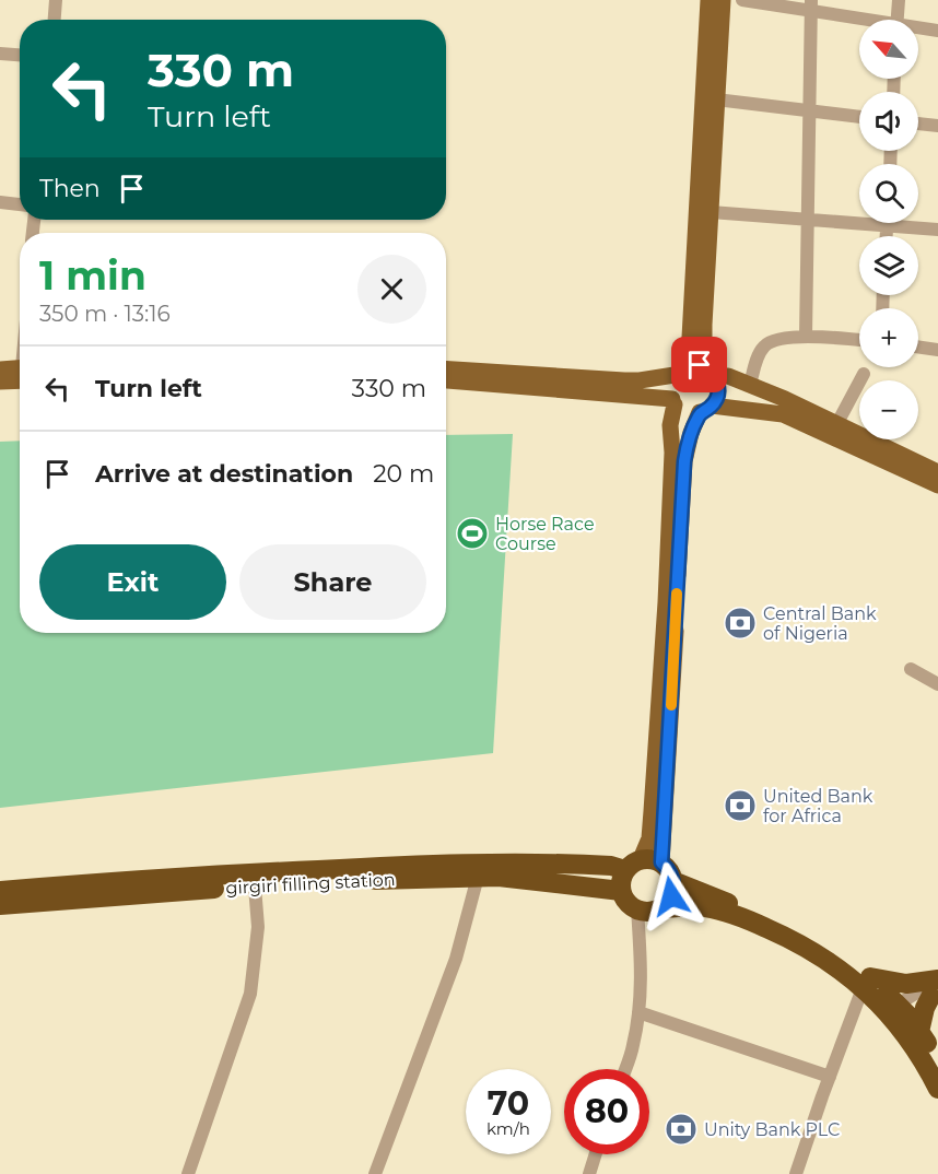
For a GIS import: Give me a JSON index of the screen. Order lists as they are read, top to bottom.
{
  "streets": {
    "highway": ["girgiri filling station"]
  },
  "places": {
    "sports": ["Horse Race Course"],
    "bank": ["Central Bank of Nigeria", "United Bank for Africa", "Unity Bank PLC"]
  },
  "north": "top left",
  "page": {
    "map_buttons": ["+", "−"],
    "turn": ["330 m", "Turn left"],
    "then": "Then",
    "heading": ["1 min", "350 m · 13:16"],
    "list": [
      {
        "name": "Turn left",
        "value": "330 m"
      },
      {
        "name": "Arrive at destination",
        "value": "20 m"
      }
    ],
    "buttons": ["Exit", "Share"],
    "speed": "70 km/h",
    "limit": "80"
  }
}
